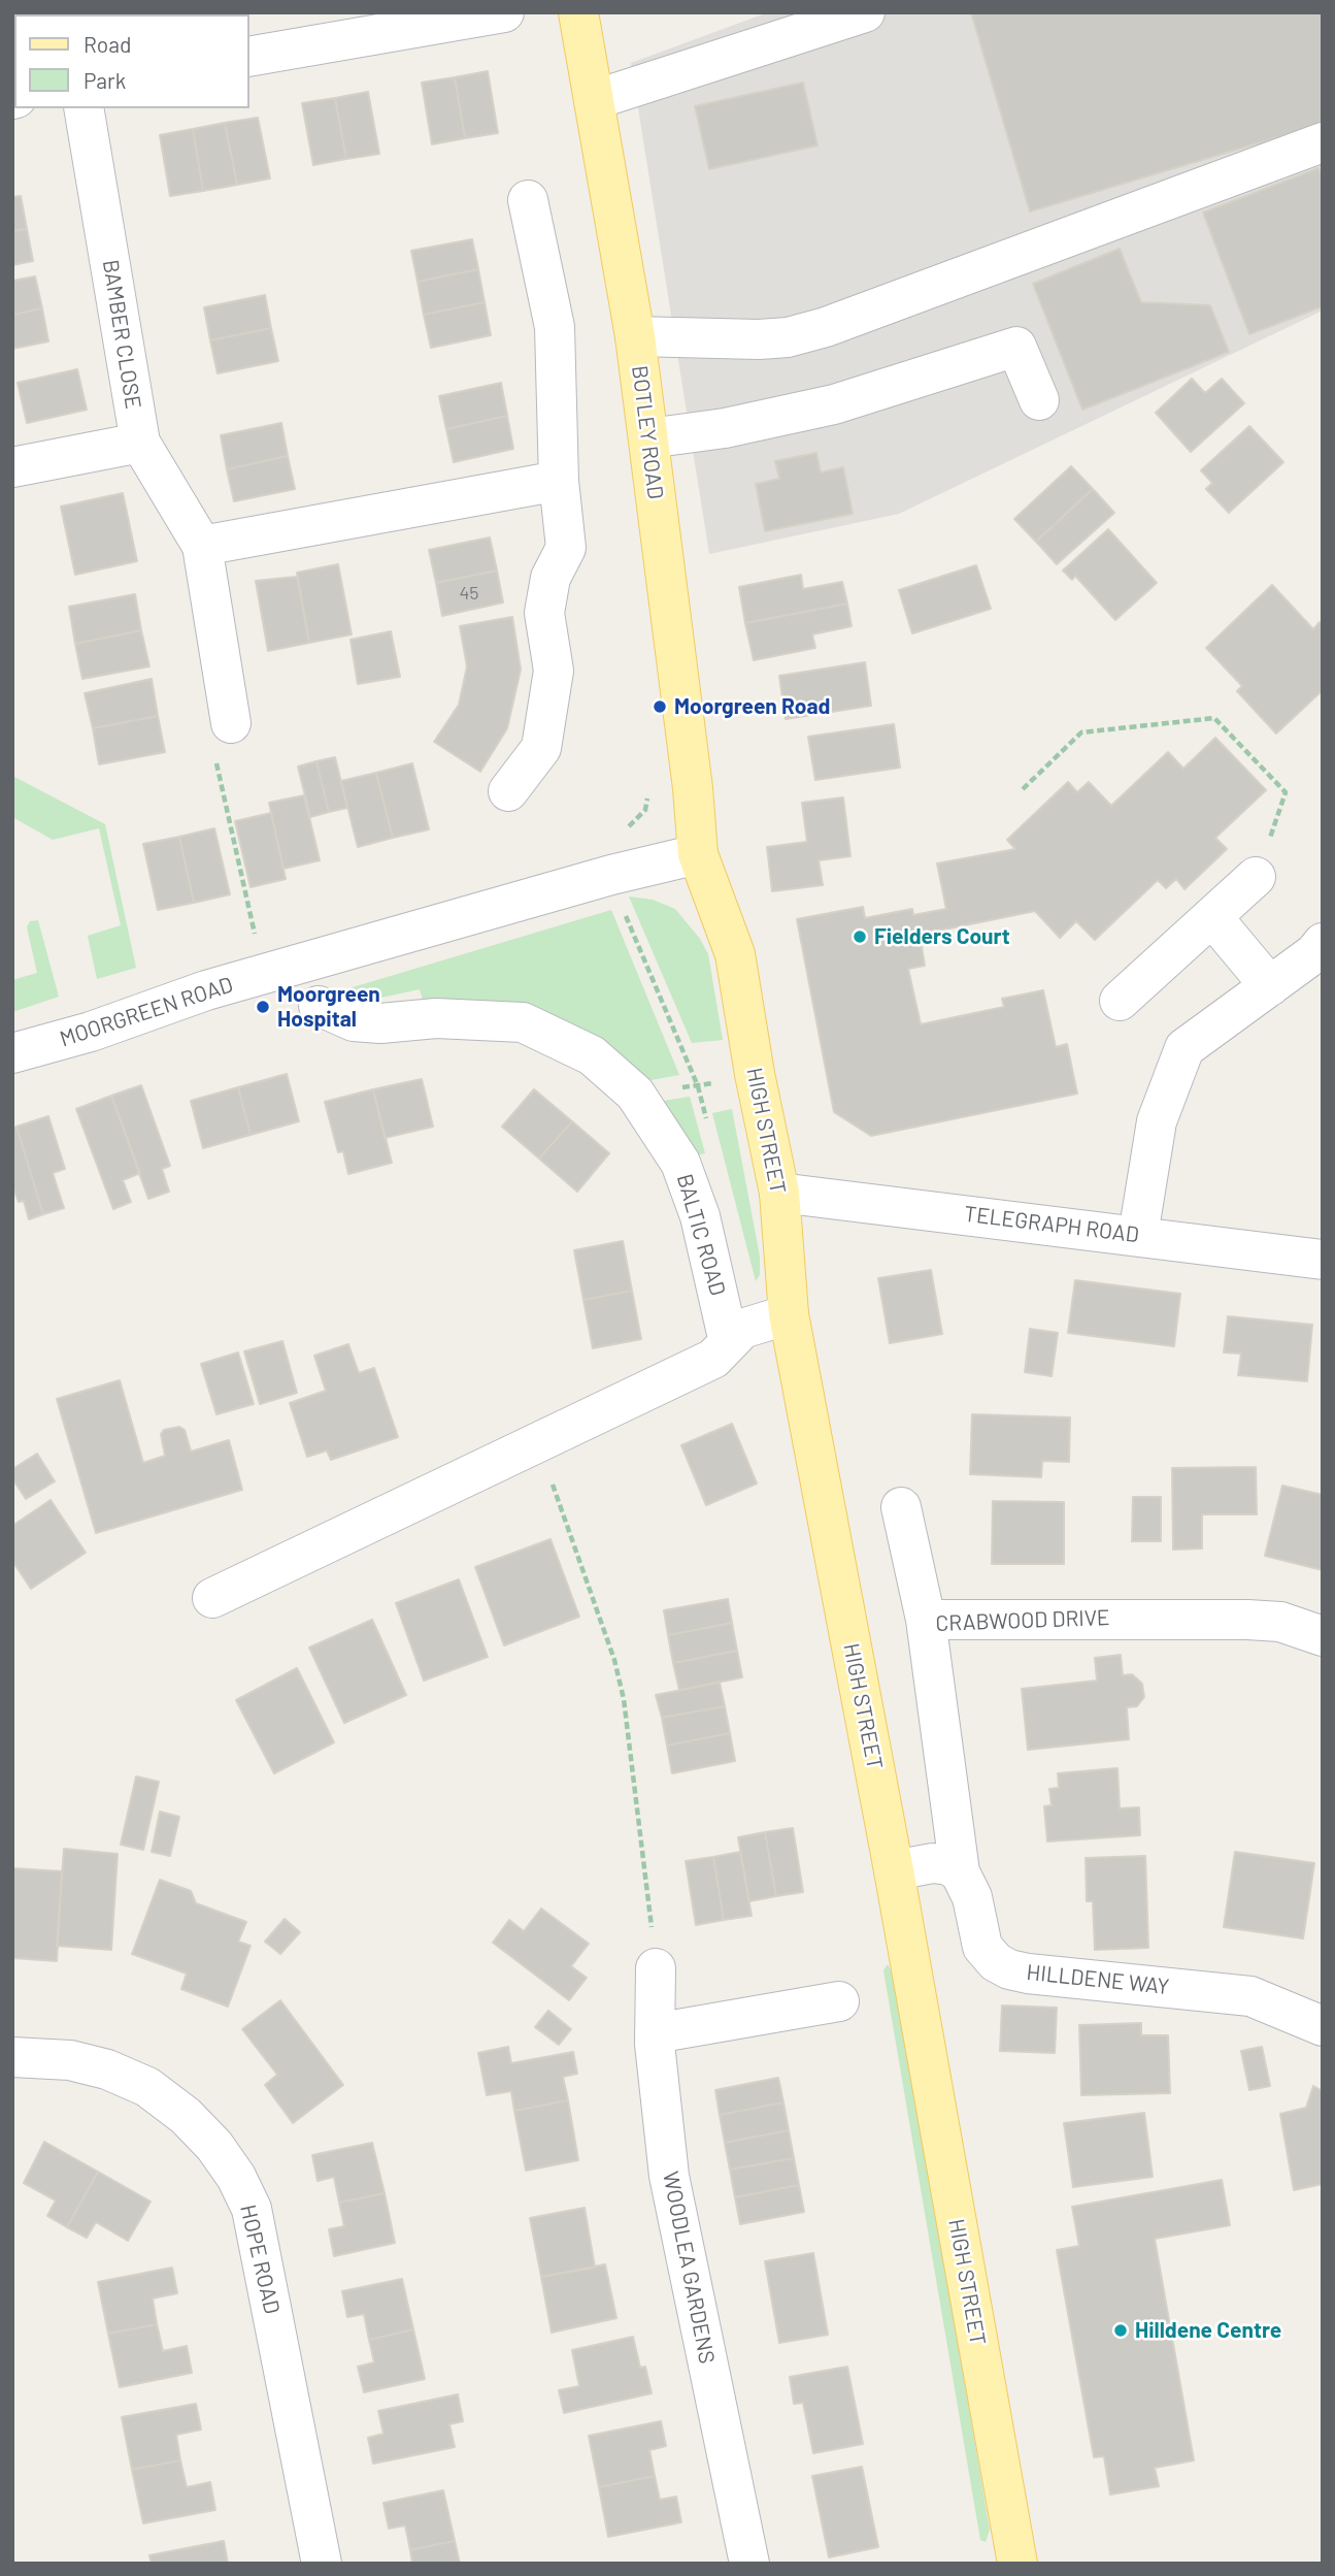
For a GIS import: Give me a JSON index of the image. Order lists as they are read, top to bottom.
{
  "streets": {
    "main road": ["BOTLEY ROAD", "HIGH STREET"],
    "street": [
      "BAMBER CLOSE",
      "MOORGREEN ROAD",
      "TELEGRAPH ROAD",
      "BALTIC ROAD",
      "CRABWOOD DRIVE",
      "HILLDENE WAY",
      "HOPE ROAD",
      "WOODLEA GARDENS"
    ]
  },
  "crossings": [
    ["BOTLEY ROAD", "MOORGREEN ROAD"],
    ["BOTLEY ROAD", "HIGH STREET"],
    ["MOORGREEN ROAD", "HIGH STREET"],
    ["HIGH STREET", "TELEGRAPH ROAD"],
    ["CRABWOOD DRIVE", "HILLDENE WAY"]
  ],
  "places": [
    "Moorgreen Road",
    "Fielders Court",
    "Moorgreen Hospital",
    "Hilldene Centre"
  ],
  "house_numbers": ["45"],
  "legend": ["Road", "Park"]
}
